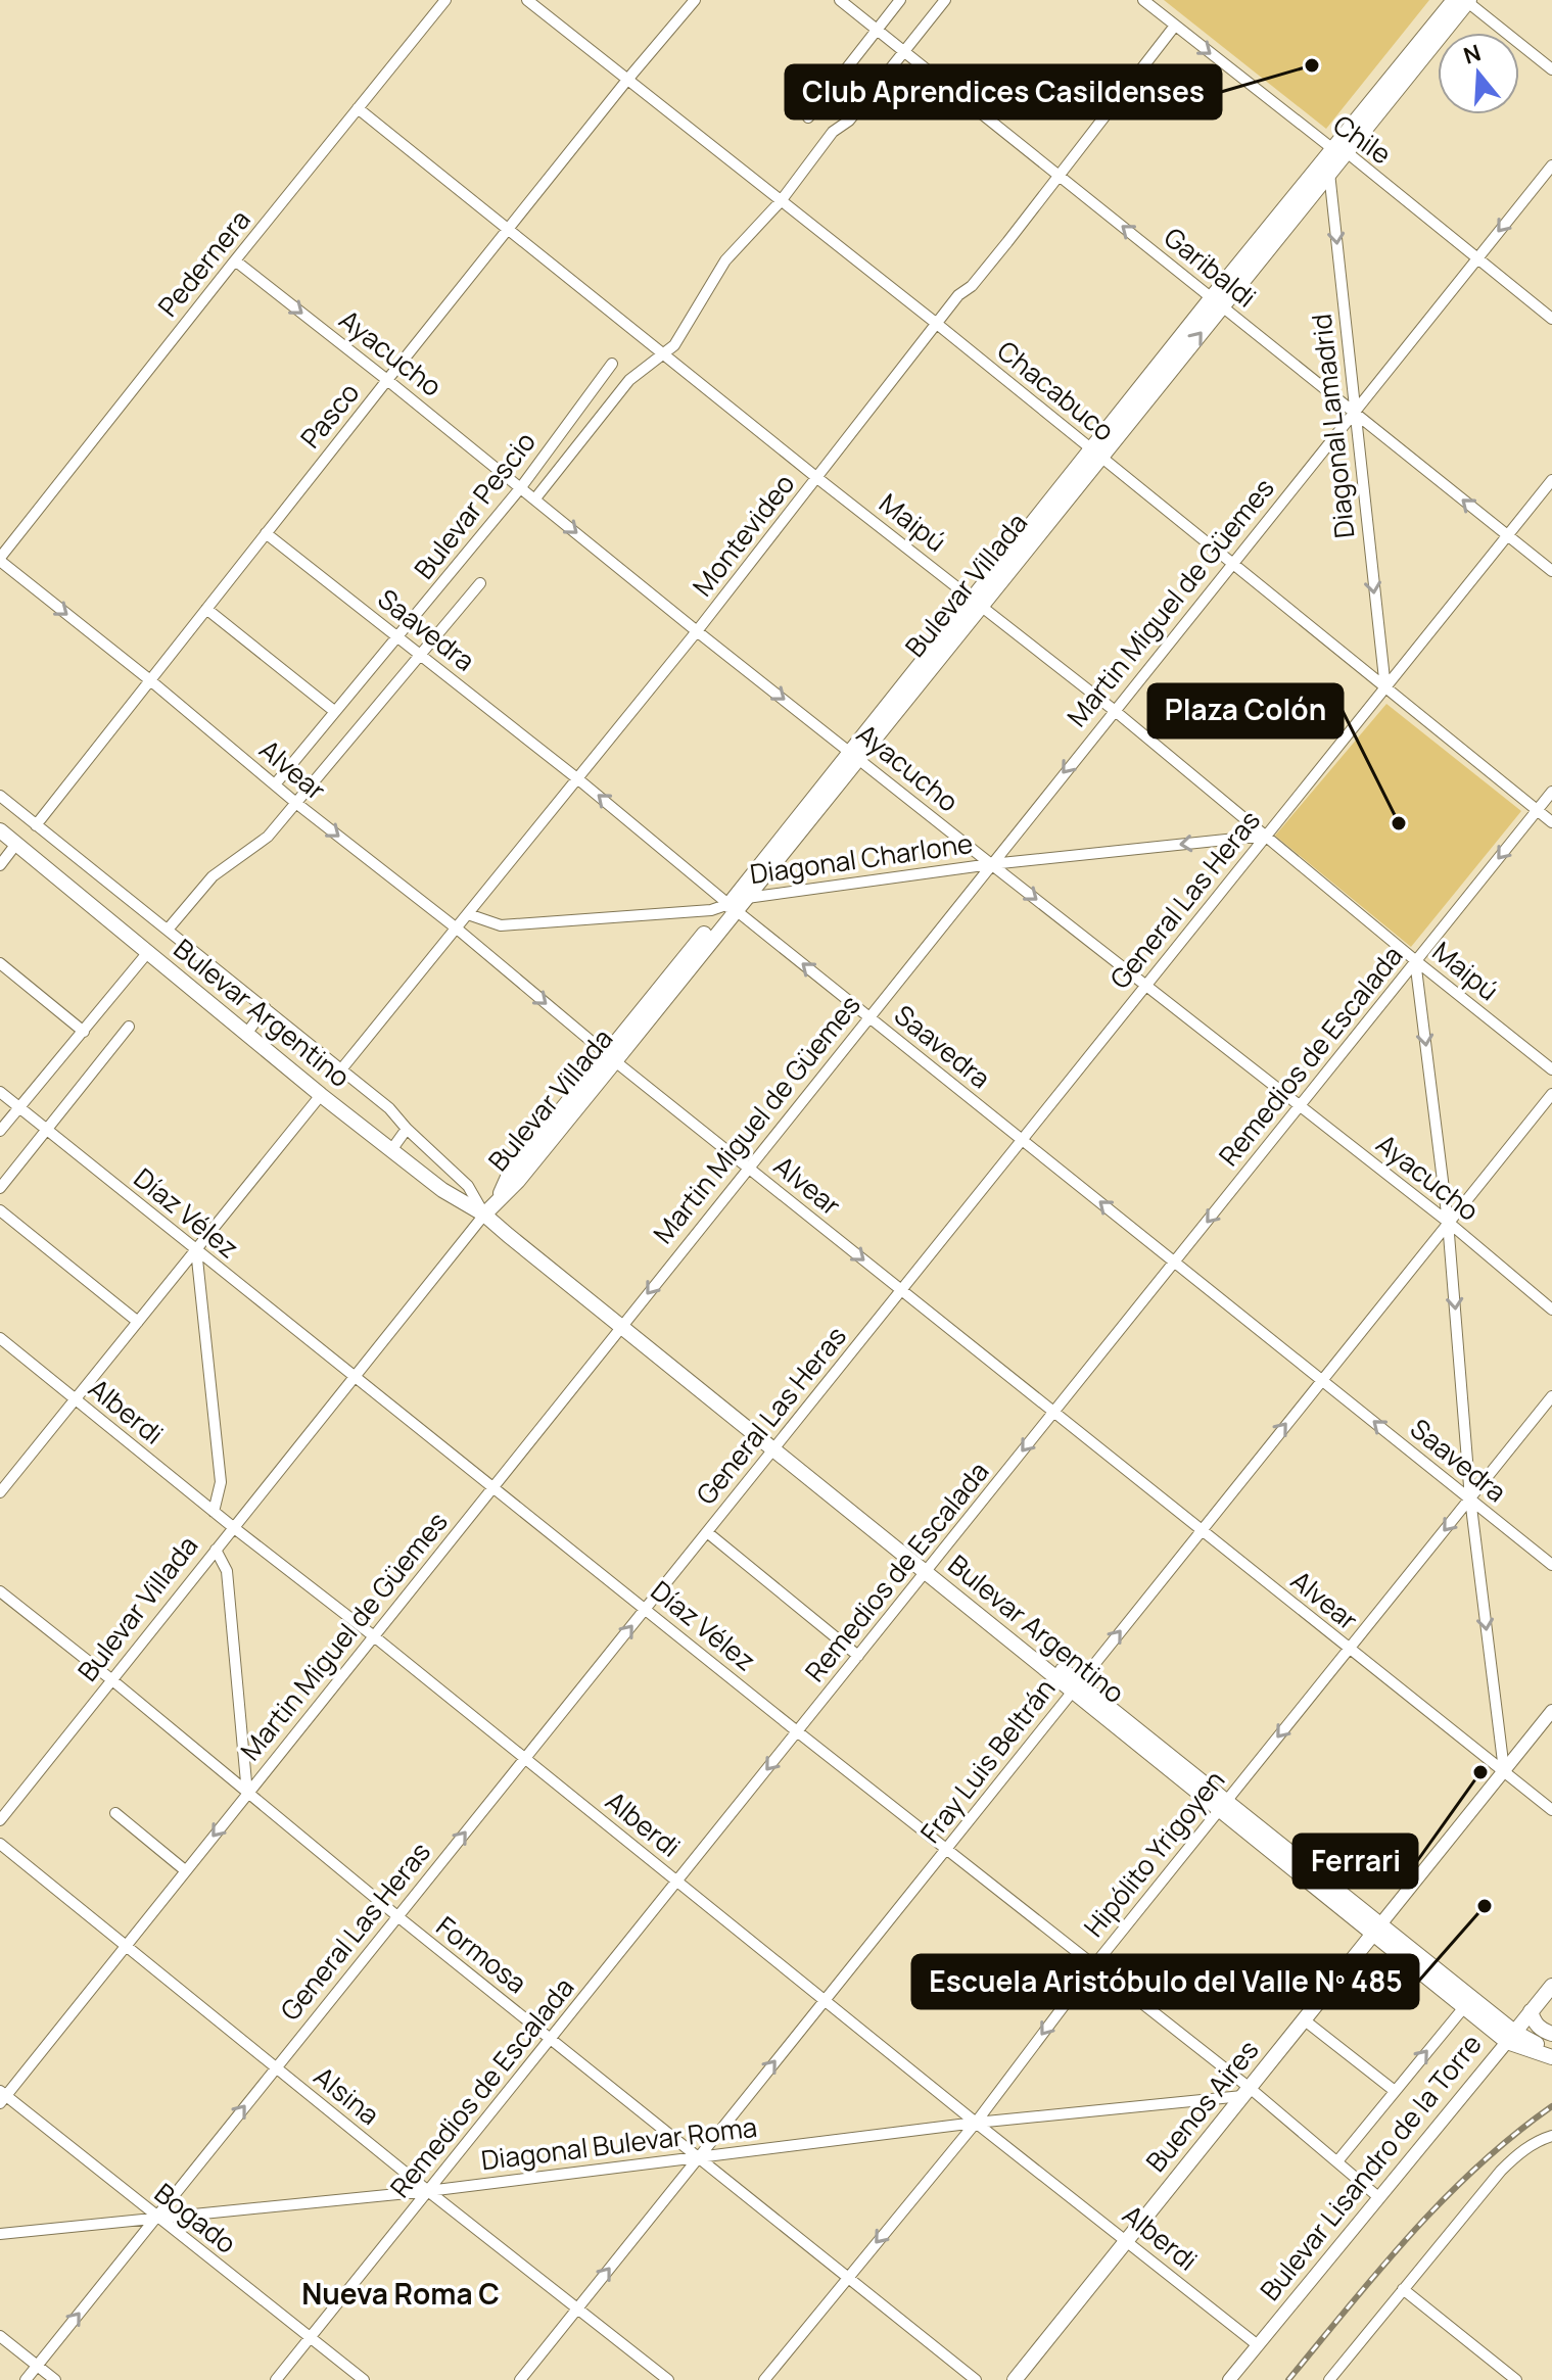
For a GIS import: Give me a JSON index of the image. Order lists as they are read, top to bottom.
{
  "streets": {
    "main road": [
      "Bulevar Villada",
      "Bulevar Argentino",
      "Buenos Aires",
      "Bulevar Lisandro de la Torre"
    ],
    "street": [
      "Chile",
      "Pedernera",
      "Garibaldi",
      "Ayacucho",
      "Chacabuco",
      "Pasco",
      "Diagonal Lamadrid",
      "Bulevar Pescio",
      "Maipú",
      "Montevideo",
      "Martin Miguel de Güemes",
      "Saavedra",
      "Alvear",
      "Diagonal Charlone",
      "General Las Heras",
      "Remedios de Escalada",
      "Díaz Vélez",
      "Alberdi",
      "Fray Luis Beltrán",
      "Hipólito Yrigoyen",
      "Formosa",
      "Alsina",
      "Diagonal Bulevar Roma",
      "Bogado"
    ]
  },
  "crossings": [
    ["Chile", "Diagonal Lamadrid"],
    ["Chile", "Montevideo"],
    ["Chile", "Bulevar Villada"],
    ["Chile", "Martin Miguel de Güemes"],
    ["Pedernera", "Ayacucho"],
    ["Pedernera", "Maipú"],
    ["Pedernera", "Alvear"],
    ["Garibaldi", "Diagonal Lamadrid"],
    ["Garibaldi", "Bulevar Pescio"],
    ["Garibaldi", "Montevideo"],
    ["Garibaldi", "Bulevar Villada"],
    ["Garibaldi", "Martin Miguel de Güemes"],
    ["Garibaldi", "General Las Heras"],
    ["Ayacucho", "Pasco"],
    ["Ayacucho", "Bulevar Pescio"],
    ["Ayacucho", "Montevideo"],
    ["Ayacucho", "Bulevar Villada"],
    ["Ayacucho", "Martin Miguel de Güemes"],
    ["Ayacucho", "Diagonal Charlone"],
    ["Ayacucho", "General Las Heras"],
    ["Ayacucho", "Remedios de Escalada"],
    ["Ayacucho", "Fray Luis Beltrán"],
    ["Chacabuco", "Pasco"],
    ["Chacabuco", "Diagonal Lamadrid"],
    ["Chacabuco", "Bulevar Pescio"],
    ["Chacabuco", "Montevideo"],
    ["Chacabuco", "Bulevar Villada"],
    ["Chacabuco", "Martin Miguel de Güemes"],
    ["Chacabuco", "General Las Heras"],
    ["Chacabuco", "Remedios de Escalada"],
    ["Pasco", "Maipú"],
    ["Pasco", "Saavedra"],
    ["Pasco", "Alvear"],
    ["Diagonal Lamadrid", "Bulevar Villada"],
    ["Diagonal Lamadrid", "Martin Miguel de Güemes"],
    ["Diagonal Lamadrid", "General Las Heras"],
    ["Bulevar Pescio", "Maipú"],
    ["Bulevar Pescio", "Saavedra"],
    ["Bulevar Pescio", "Alvear"],
    ["Maipú", "Montevideo"],
    ["Maipú", "Bulevar Villada"],
    ["Maipú", "Martin Miguel de Güemes"],
    ["Maipú", "Diagonal Charlone"],
    ["Maipú", "General Las Heras"],
    ["Maipú", "Remedios de Escalada"],
    ["Montevideo", "Saavedra"],
    ["Montevideo", "Alvear"],
    ["Montevideo", "Diagonal Charlone"],
    ["Bulevar Villada", "Saavedra"],
    ["Bulevar Villada", "Alvear"],
    ["Bulevar Villada", "Diagonal Charlone"],
    ["Bulevar Villada", "Bulevar Argentino"],
    ["Bulevar Villada", "Díaz Vélez"],
    ["Bulevar Villada", "Alberdi"],
    ["Bulevar Villada", "Formosa"],
    ["Martin Miguel de Güemes", "Saavedra"],
    ["Martin Miguel de Güemes", "Alvear"],
    ["Martin Miguel de Güemes", "Diagonal Charlone"],
    ["Martin Miguel de Güemes", "Bulevar Argentino"],
    ["Martin Miguel de Güemes", "Díaz Vélez"],
    ["Martin Miguel de Güemes", "Alberdi"],
    ["Martin Miguel de Güemes", "Formosa"],
    ["Martin Miguel de Güemes", "Alsina"],
    ["Martin Miguel de Güemes", "Bogado"],
    ["Saavedra", "Diagonal Charlone"],
    ["Saavedra", "General Las Heras"],
    ["Saavedra", "Remedios de Escalada"],
    ["Saavedra", "Fray Luis Beltrán"],
    ["Saavedra", "Hipólito Yrigoyen"],
    ["Alvear", "General Las Heras"],
    ["Alvear", "Remedios de Escalada"],
    ["Alvear", "Fray Luis Beltrán"],
    ["Alvear", "Hipólito Yrigoyen"],
    ["Alvear", "Buenos Aires"],
    ["Diagonal Charlone", "General Las Heras"],
    ["General Las Heras", "Bulevar Argentino"],
    ["General Las Heras", "Díaz Vélez"],
    ["General Las Heras", "Alberdi"],
    ["General Las Heras", "Formosa"],
    ["General Las Heras", "Alsina"],
    ["General Las Heras", "Diagonal Bulevar Roma"],
    ["General Las Heras", "Bogado"],
    ["Bulevar Argentino", "Remedios de Escalada"],
    ["Bulevar Argentino", "Fray Luis Beltrán"],
    ["Bulevar Argentino", "Hipólito Yrigoyen"],
    ["Bulevar Argentino", "Buenos Aires"],
    ["Bulevar Argentino", "Bulevar Lisandro de la Torre"],
    ["Remedios de Escalada", "Díaz Vélez"],
    ["Remedios de Escalada", "Alberdi"],
    ["Remedios de Escalada", "Formosa"],
    ["Remedios de Escalada", "Alsina"],
    ["Remedios de Escalada", "Diagonal Bulevar Roma"],
    ["Remedios de Escalada", "Bogado"],
    ["Díaz Vélez", "Fray Luis Beltrán"],
    ["Díaz Vélez", "Hipólito Yrigoyen"],
    ["Díaz Vélez", "Buenos Aires"],
    ["Díaz Vélez", "Diagonal Bulevar Roma"],
    ["Díaz Vélez", "Bulevar Lisandro de la Torre"],
    ["Alberdi", "Fray Luis Beltrán"],
    ["Alberdi", "Hipólito Yrigoyen"],
    ["Alberdi", "Buenos Aires"],
    ["Alberdi", "Diagonal Bulevar Roma"],
    ["Alberdi", "Bulevar Lisandro de la Torre"],
    ["Fray Luis Beltrán", "Formosa"],
    ["Fray Luis Beltrán", "Alsina"],
    ["Fray Luis Beltrán", "Diagonal Bulevar Roma"],
    ["Hipólito Yrigoyen", "Formosa"],
    ["Hipólito Yrigoyen", "Diagonal Bulevar Roma"],
    ["Formosa", "Diagonal Bulevar Roma"],
    ["Alsina", "Diagonal Bulevar Roma"],
    ["Buenos Aires", "Diagonal Bulevar Roma"],
    ["Diagonal Bulevar Roma", "Bogado"]
  ],
  "one_way": [
    "Chile",
    "Garibaldi",
    "Ayacucho",
    "Diagonal Lamadrid",
    "Saavedra",
    "Alvear",
    "Remedios de Escalada",
    "Fray Luis Beltrán",
    "Hipólito Yrigoyen"
  ],
  "districts": ["Nueva Roma C"],
  "places": [
    "Club Aprendices Casildenses",
    "Plaza Colón",
    "Ferrari",
    "Escuela Aristóbulo del Valle Nº 485"
  ],
  "north": "top"
}
